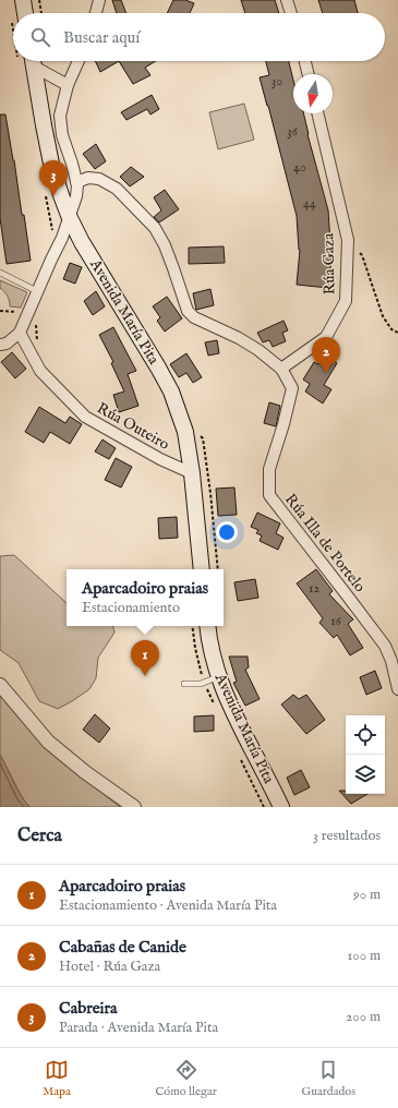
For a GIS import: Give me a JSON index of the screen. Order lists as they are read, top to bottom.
{
  "streets": {
    "main road": ["Avenida María Pita"],
    "street": ["Rúa Gaza", "Rúa Outeiro", "Rúa Illa de Portelo"]
  },
  "crossings": [
    ["Rúa Gaza", "Rúa Illa de Portelo"],
    ["Avenida María Pita", "Rúa Outeiro"]
  ],
  "house_numbers": [
    "30",
    "36",
    "40",
    "44",
    "12",
    "16"
  ],
  "north": "bottom",
  "page": {
    "search": "Buscar aquí",
    "pins": ["3", "2", "1"],
    "popup": ["Aparcadoiro praias", "Estacionamiento"],
    "heading": ["Cerca", "3 resultados"],
    "list": [
      {
        "mark": "1",
        "name": "Aparcadoiro praias",
        "note": "Estacionamiento · Avenida María Pita",
        "value": "90 m"
      },
      {
        "mark": "2",
        "name": "Cabañas de Canide",
        "note": "Hotel · Rúa Gaza",
        "value": "100 m"
      },
      {
        "mark": "3",
        "name": "Cabreira",
        "note": "Parada · Avenida María Pita",
        "value": "200 m"
      }
    ],
    "nav": ["Mapa", "Cómo llegar", "Guardados"]
  }
}
